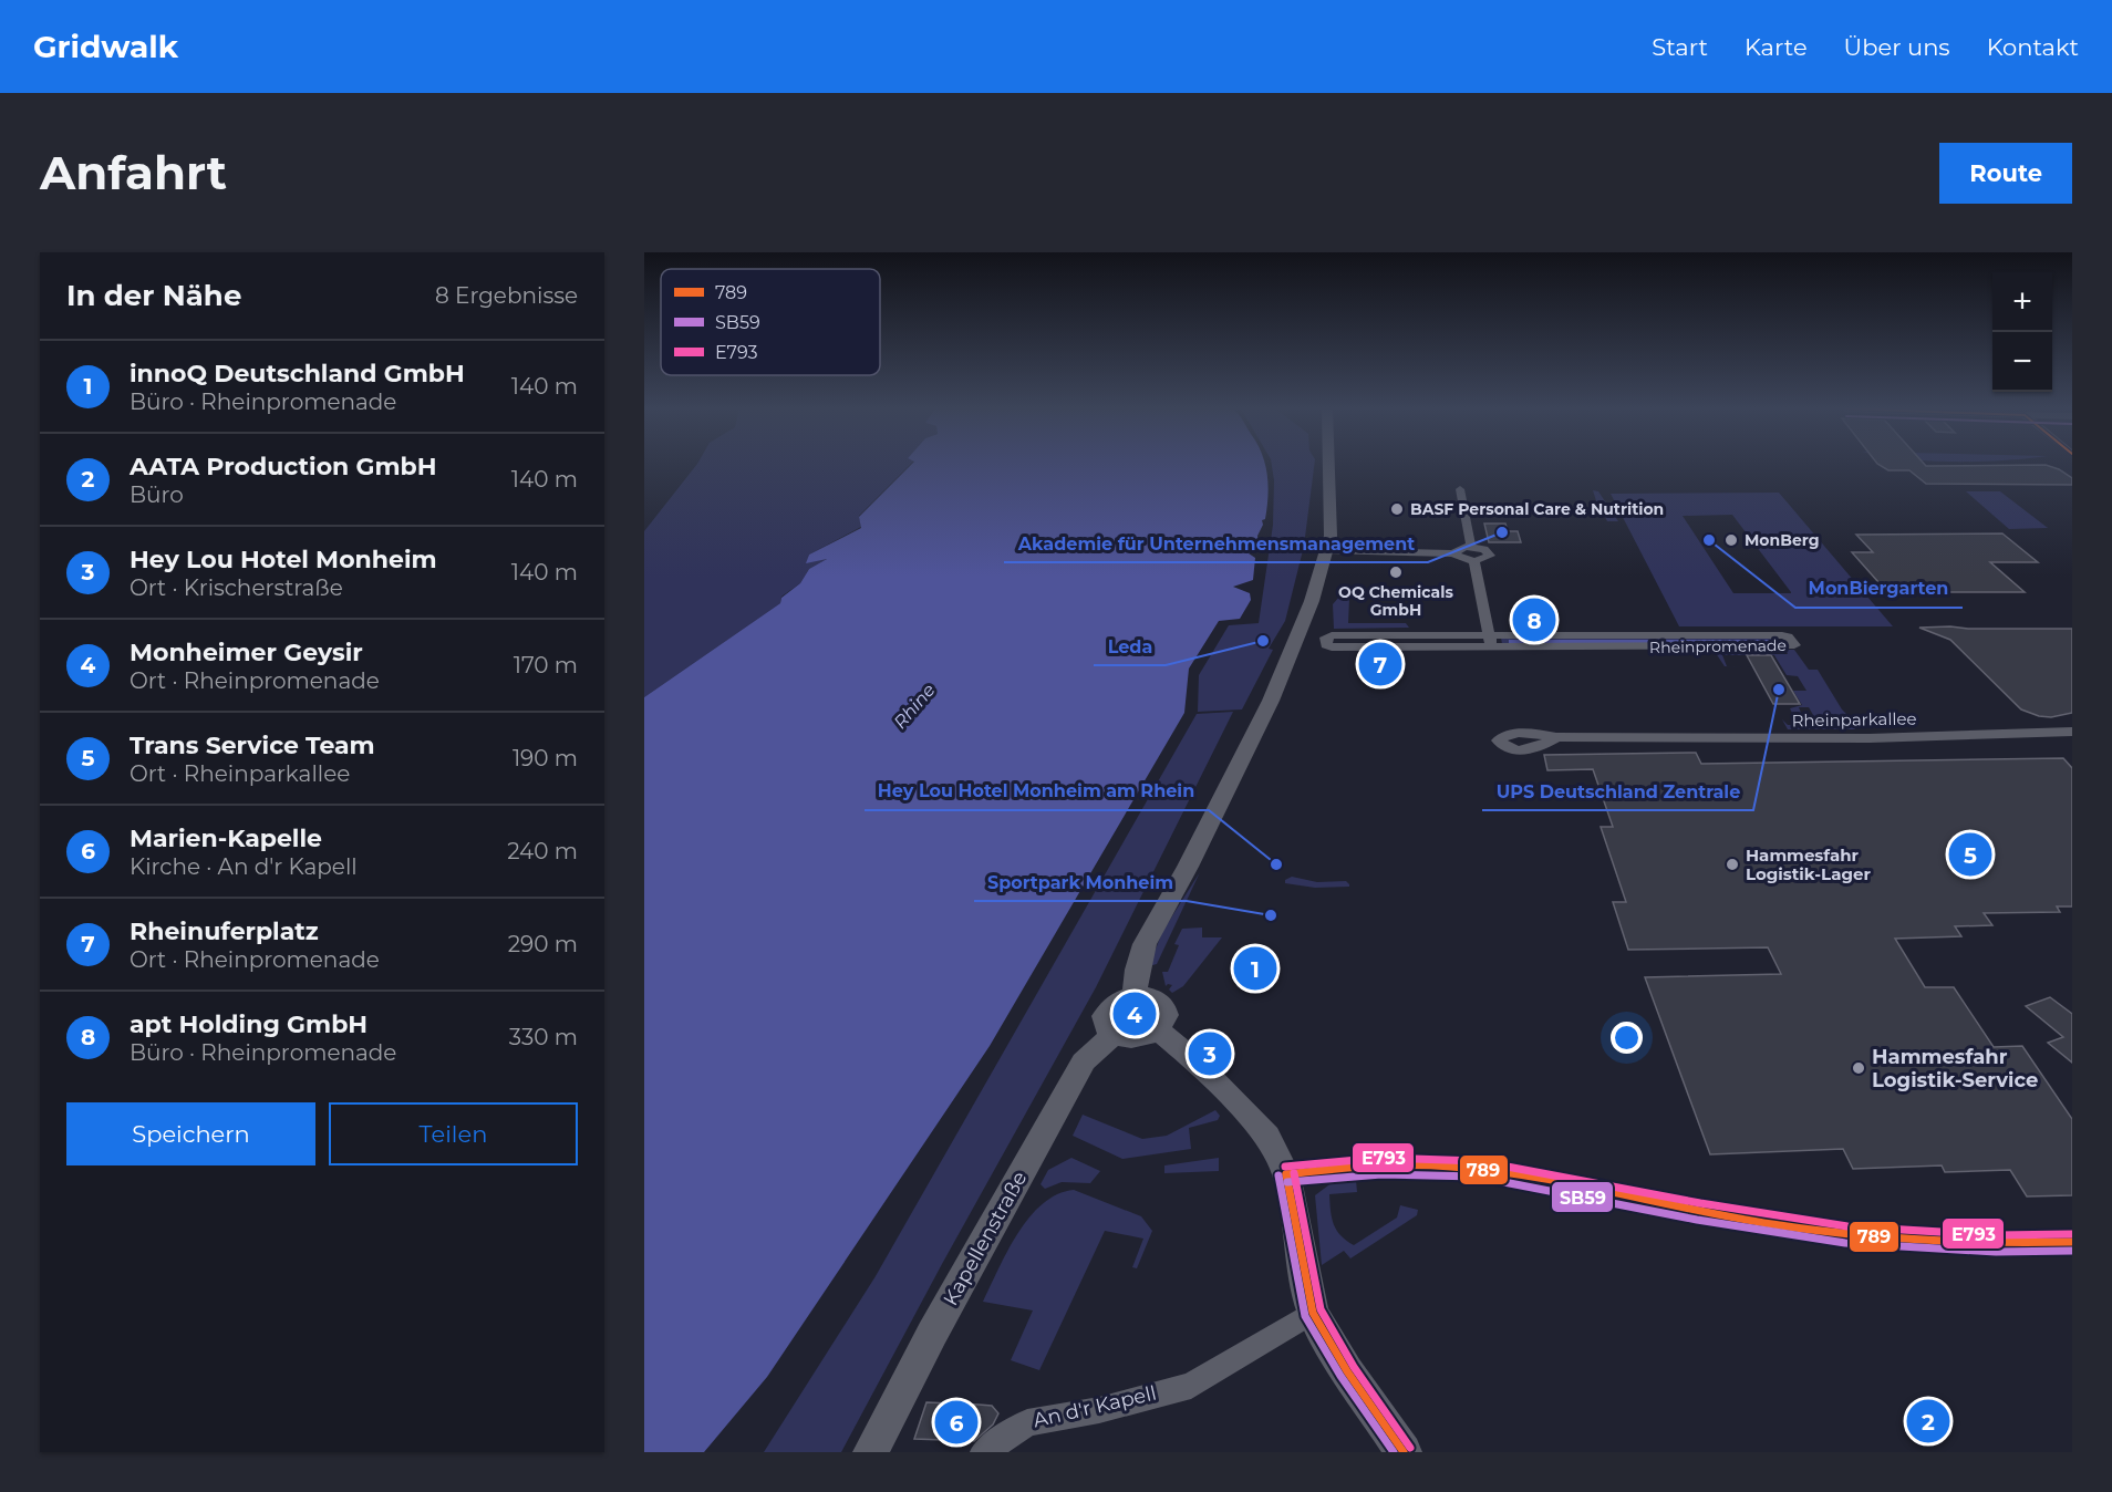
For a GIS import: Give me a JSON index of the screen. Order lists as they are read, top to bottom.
{
  "streets": {
    "street": [
      "Rheinpromenade",
      "Rheinparkallee",
      "Kapellenstraße",
      "An d'r Kapell"
    ]
  },
  "water": ["Rhine"],
  "places": [
    "BASF Personal Care & Nutrition",
    "Akademie für Unternehmensmanagement",
    "MonBiergarten",
    "MonBerg",
    "OQ Chemicals GmbH",
    "Leda",
    "UPS Deutschland Zentrale",
    "Hey Lou Hotel Monheim am Rhein",
    "Hammesfahr Logistik-Lager",
    "Sportpark Monheim",
    "Hammesfahr Logistik-Service"
  ],
  "lines": ["transit line E793", "transit line 789", "transit line SB59"],
  "legend": ["789", "SB59", "E793"],
  "page": {
    "header": "Gridwalk",
    "nav": [
      "Start",
      "Karte",
      "Über uns",
      "Kontakt"
    ],
    "buttons": [
      "Route",
      ["Speichern", "Teilen"]
    ],
    "title": "Anfahrt",
    "heading": ["In der Nähe", "8 Ergebnisse"],
    "map_buttons": ["+", "−"],
    "list": [
      {
        "mark": "1",
        "name": "innoQ Deutschland GmbH",
        "note": "Büro · Rheinpromenade",
        "value": "140 m"
      },
      {
        "mark": "2",
        "name": "AATA Production GmbH",
        "note": "Büro",
        "value": "140 m"
      },
      {
        "mark": "3",
        "name": "Hey Lou Hotel Monheim",
        "note": "Ort · Krischerstraße",
        "value": "140 m"
      },
      {
        "mark": "4",
        "name": "Monheimer Geysir",
        "note": "Ort · Rheinpromenade",
        "value": "170 m"
      },
      {
        "mark": "5",
        "name": "Trans Service Team",
        "note": "Ort · Rheinparkallee",
        "value": "190 m"
      },
      {
        "mark": "6",
        "name": "Marien-Kapelle",
        "note": "Kirche · An d'r Kapell",
        "value": "240 m"
      },
      {
        "mark": "7",
        "name": "Rheinuferplatz",
        "note": "Ort · Rheinpromenade",
        "value": "290 m"
      },
      {
        "mark": "8",
        "name": "apt Holding GmbH",
        "note": "Büro · Rheinpromenade",
        "value": "330 m"
      }
    ],
    "pins": [
      "8",
      "7",
      "5",
      "1",
      "4",
      "3",
      "2",
      "6"
    ]
  }
}
